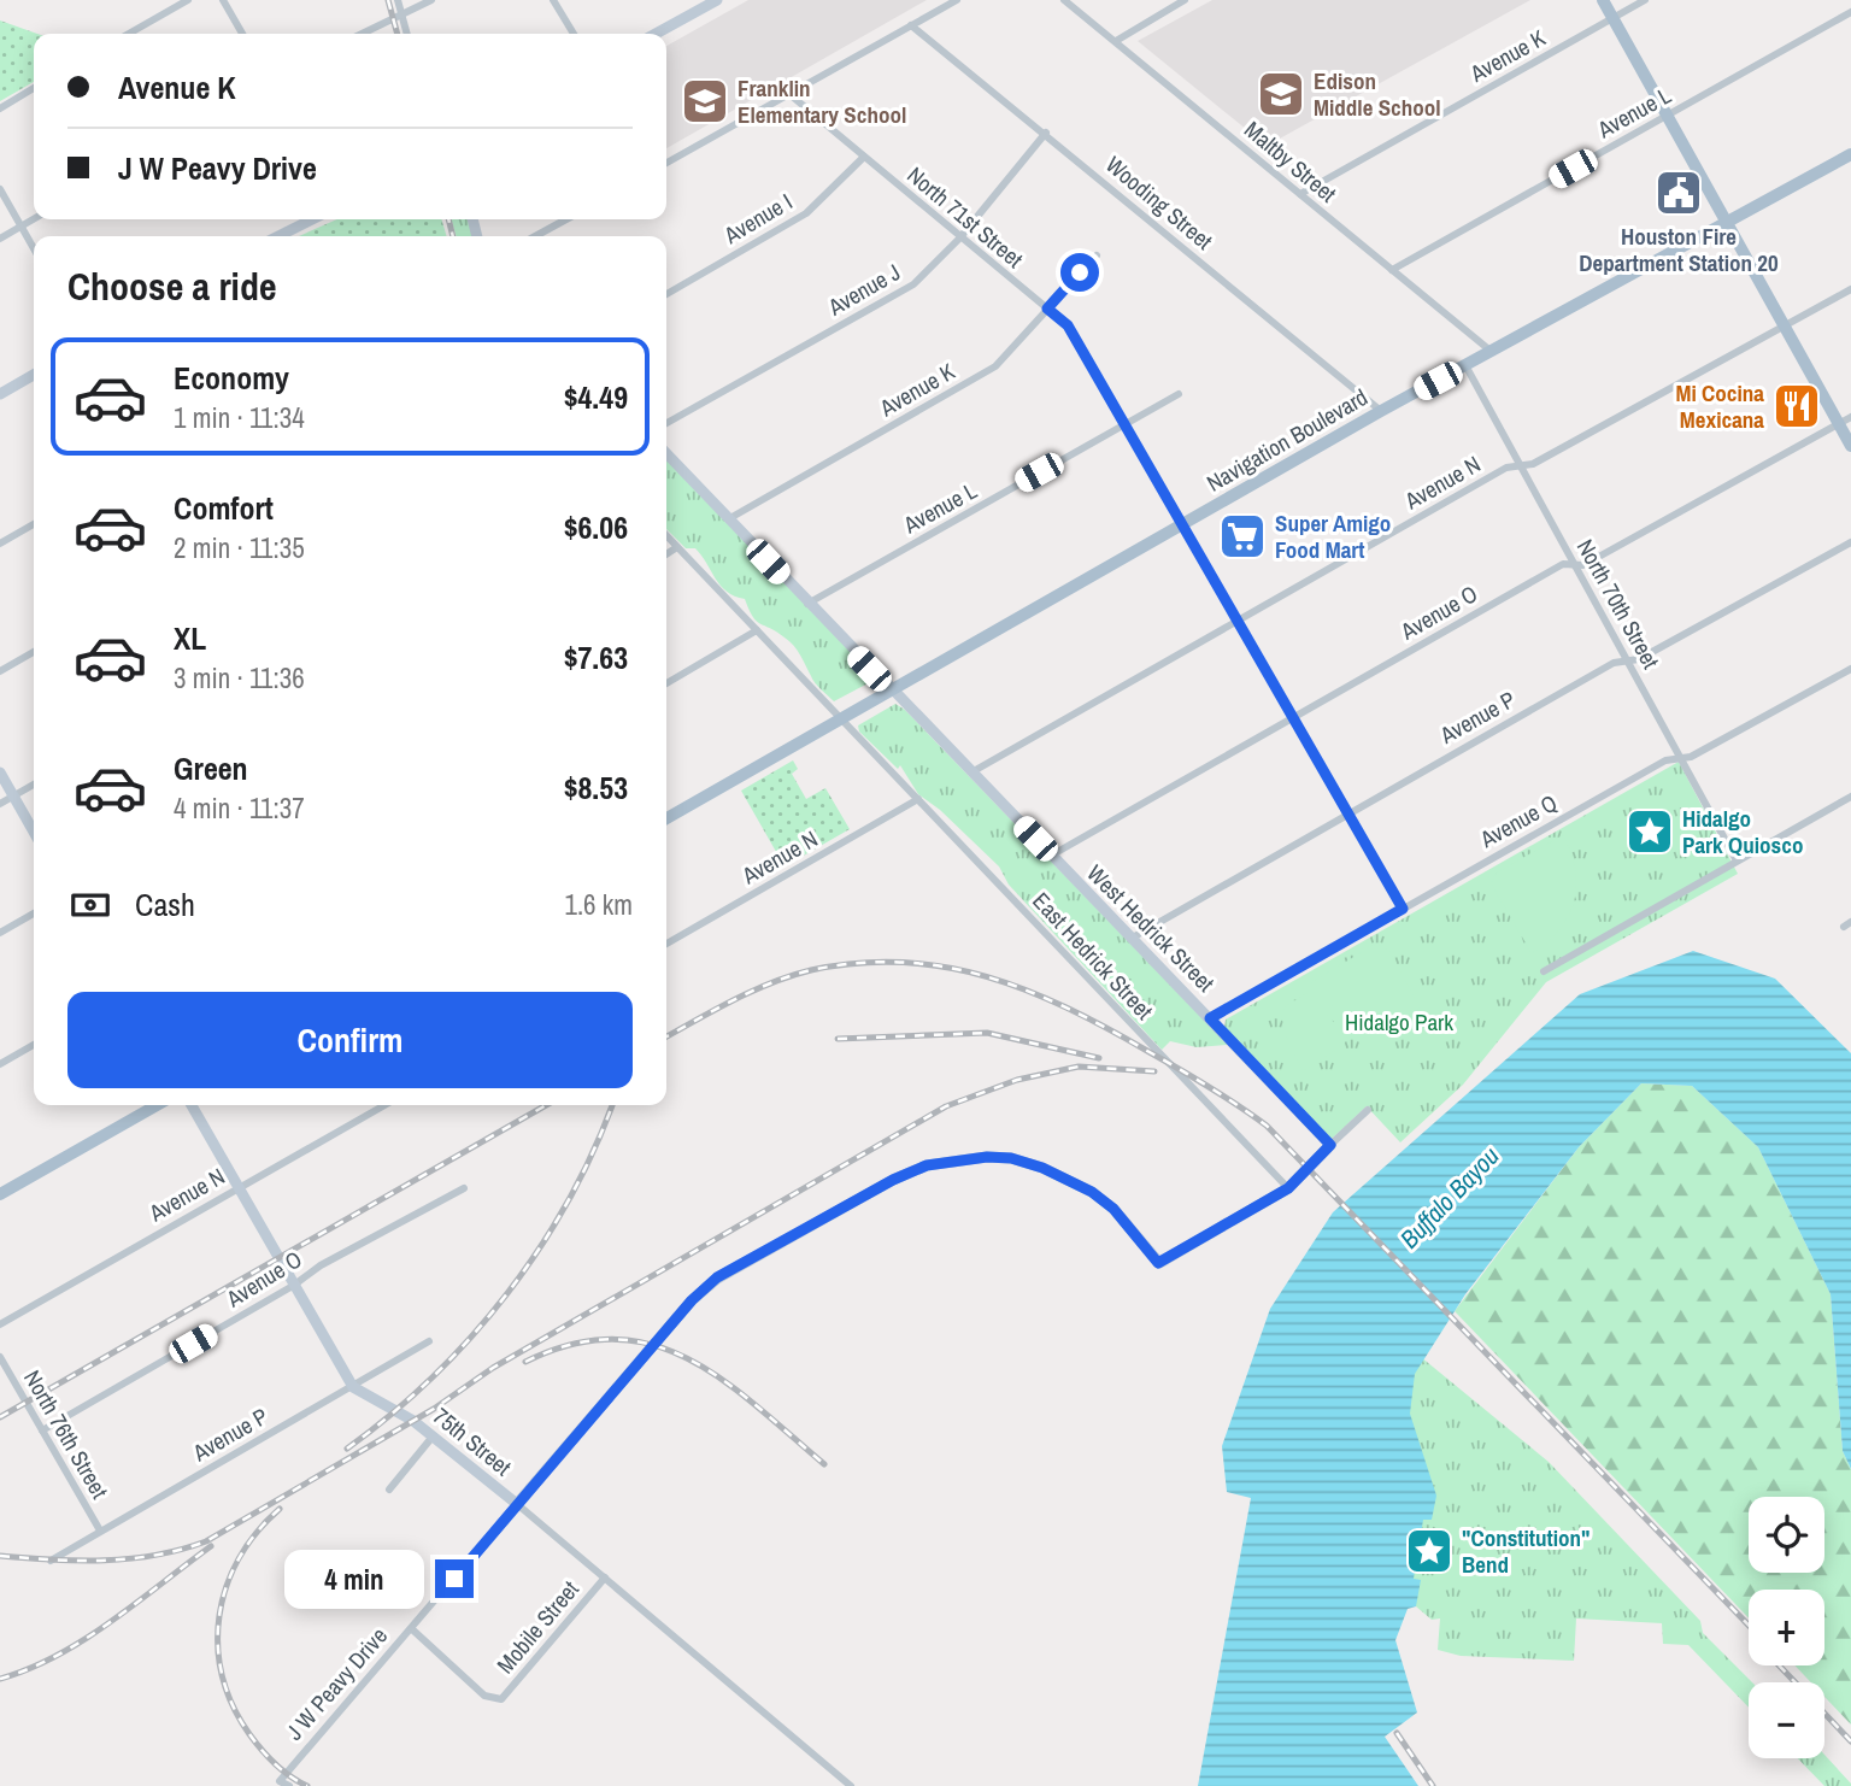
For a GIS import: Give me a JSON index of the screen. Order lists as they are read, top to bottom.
{
  "streets": {
    "main road": ["Navigation Boulevard"],
    "street": [
      "Avenue K",
      "Avenue L",
      "Maltby Street",
      "Wooding Street",
      "North 71st Street",
      "Avenue I",
      "Avenue J",
      "Avenue N",
      "North 70th Street",
      "Avenue O",
      "Avenue P",
      "Avenue Q",
      "West Hedrick Street",
      "East Hedrick Street",
      "North 76th Street",
      "75th Street",
      "Mobile Street",
      "J W Peavy Drive"
    ]
  },
  "crossings": [
    ["Avenue K", "Maltby Street"],
    ["Avenue K", "North 71st Street"],
    ["Avenue K", "West Hedrick Street"],
    ["Avenue L", "Maltby Street"],
    ["Avenue L", "North 71st Street"],
    ["Avenue L", "West Hedrick Street"],
    ["Maltby Street", "Navigation Boulevard"],
    ["Wooding Street", "Avenue J"],
    ["Wooding Street", "Navigation Boulevard"],
    ["North 71st Street", "Avenue I"],
    ["North 71st Street", "Avenue J"],
    ["North 71st Street", "Navigation Boulevard"],
    ["North 71st Street", "Avenue N"],
    ["North 71st Street", "Avenue O"],
    ["North 71st Street", "Avenue P"],
    ["North 71st Street", "Avenue Q"],
    ["Navigation Boulevard", "North 70th Street"],
    ["Navigation Boulevard", "West Hedrick Street"],
    ["Navigation Boulevard", "East Hedrick Street"],
    ["Avenue N", "North 70th Street"],
    ["Avenue N", "West Hedrick Street"],
    ["Avenue N", "East Hedrick Street"],
    ["Avenue N", "75th Street"],
    ["North 70th Street", "Avenue O"],
    ["North 70th Street", "Avenue P"],
    ["North 70th Street", "Avenue Q"],
    ["Avenue O", "West Hedrick Street"],
    ["Avenue O", "North 76th Street"],
    ["Avenue O", "75th Street"],
    ["Avenue P", "West Hedrick Street"],
    ["Avenue P", "North 76th Street"],
    ["Avenue P", "75th Street"],
    ["Avenue Q", "West Hedrick Street"],
    ["West Hedrick Street", "J W Peavy Drive"],
    ["East Hedrick Street", "J W Peavy Drive"],
    ["75th Street", "Mobile Street"],
    ["75th Street", "J W Peavy Drive"],
    ["Mobile Street", "J W Peavy Drive"]
  ],
  "water": ["Buffalo Bayou"],
  "parks": ["Hidalgo Park"],
  "places": {
    "school or university": ["Edison Middle School", "Franklin Elementary School"],
    "public building": ["Houston Fire Department Station 20"],
    "restaurant": ["Mi Cocina Mexicana"],
    "supermarket": ["Super Amigo Food Mart"],
    "place": ["Hidalgo Park Quiosco", "\"Constitution\" Bend"]
  },
  "page": {
    "banner": ["Avenue K", "J W Peavy Drive"],
    "heading": "Choose a ride",
    "list": [
      {
        "name": "Economy",
        "note": "1 min · 11:34",
        "value": "$4.49"
      },
      {
        "name": "Comfort",
        "note": "2 min · 11:35",
        "value": "$6.06"
      },
      {
        "name": "XL",
        "note": "3 min · 11:36",
        "value": "$7.63"
      },
      {
        "name": "Green",
        "note": "4 min · 11:37",
        "value": "$8.53"
      }
    ],
    "pay": ["Cash", "1.6 km"],
    "buttons": "Confirm",
    "map_buttons": ["+", "−"],
    "bubble": "4 min"
  }
}
